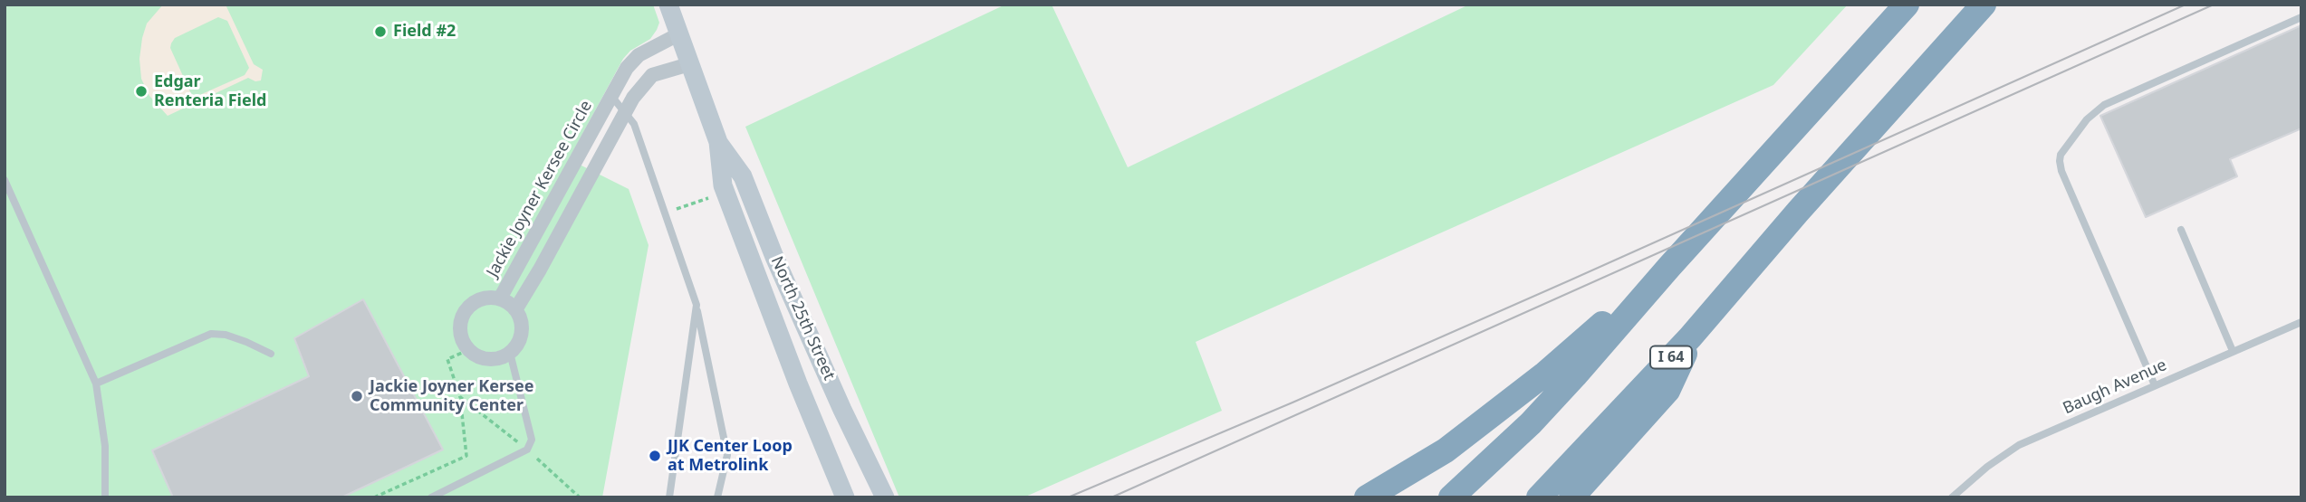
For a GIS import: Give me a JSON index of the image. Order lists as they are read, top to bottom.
{
  "streets": {
    "highway": ["I 64"],
    "main road": ["North 25th Street"],
    "street": ["Jackie Joyner Kersee Circle"],
    "lane": ["Baugh Avenue"]
  },
  "crossings": [
    ["Jackie Joyner Kersee Circle", "North 25th Street"]
  ],
  "places": [
    "Field #2",
    "Edgar Renteria Field",
    "Jackie Joyner Kersee Community Center",
    "JJK Center Loop at Metrolink"
  ]
}
